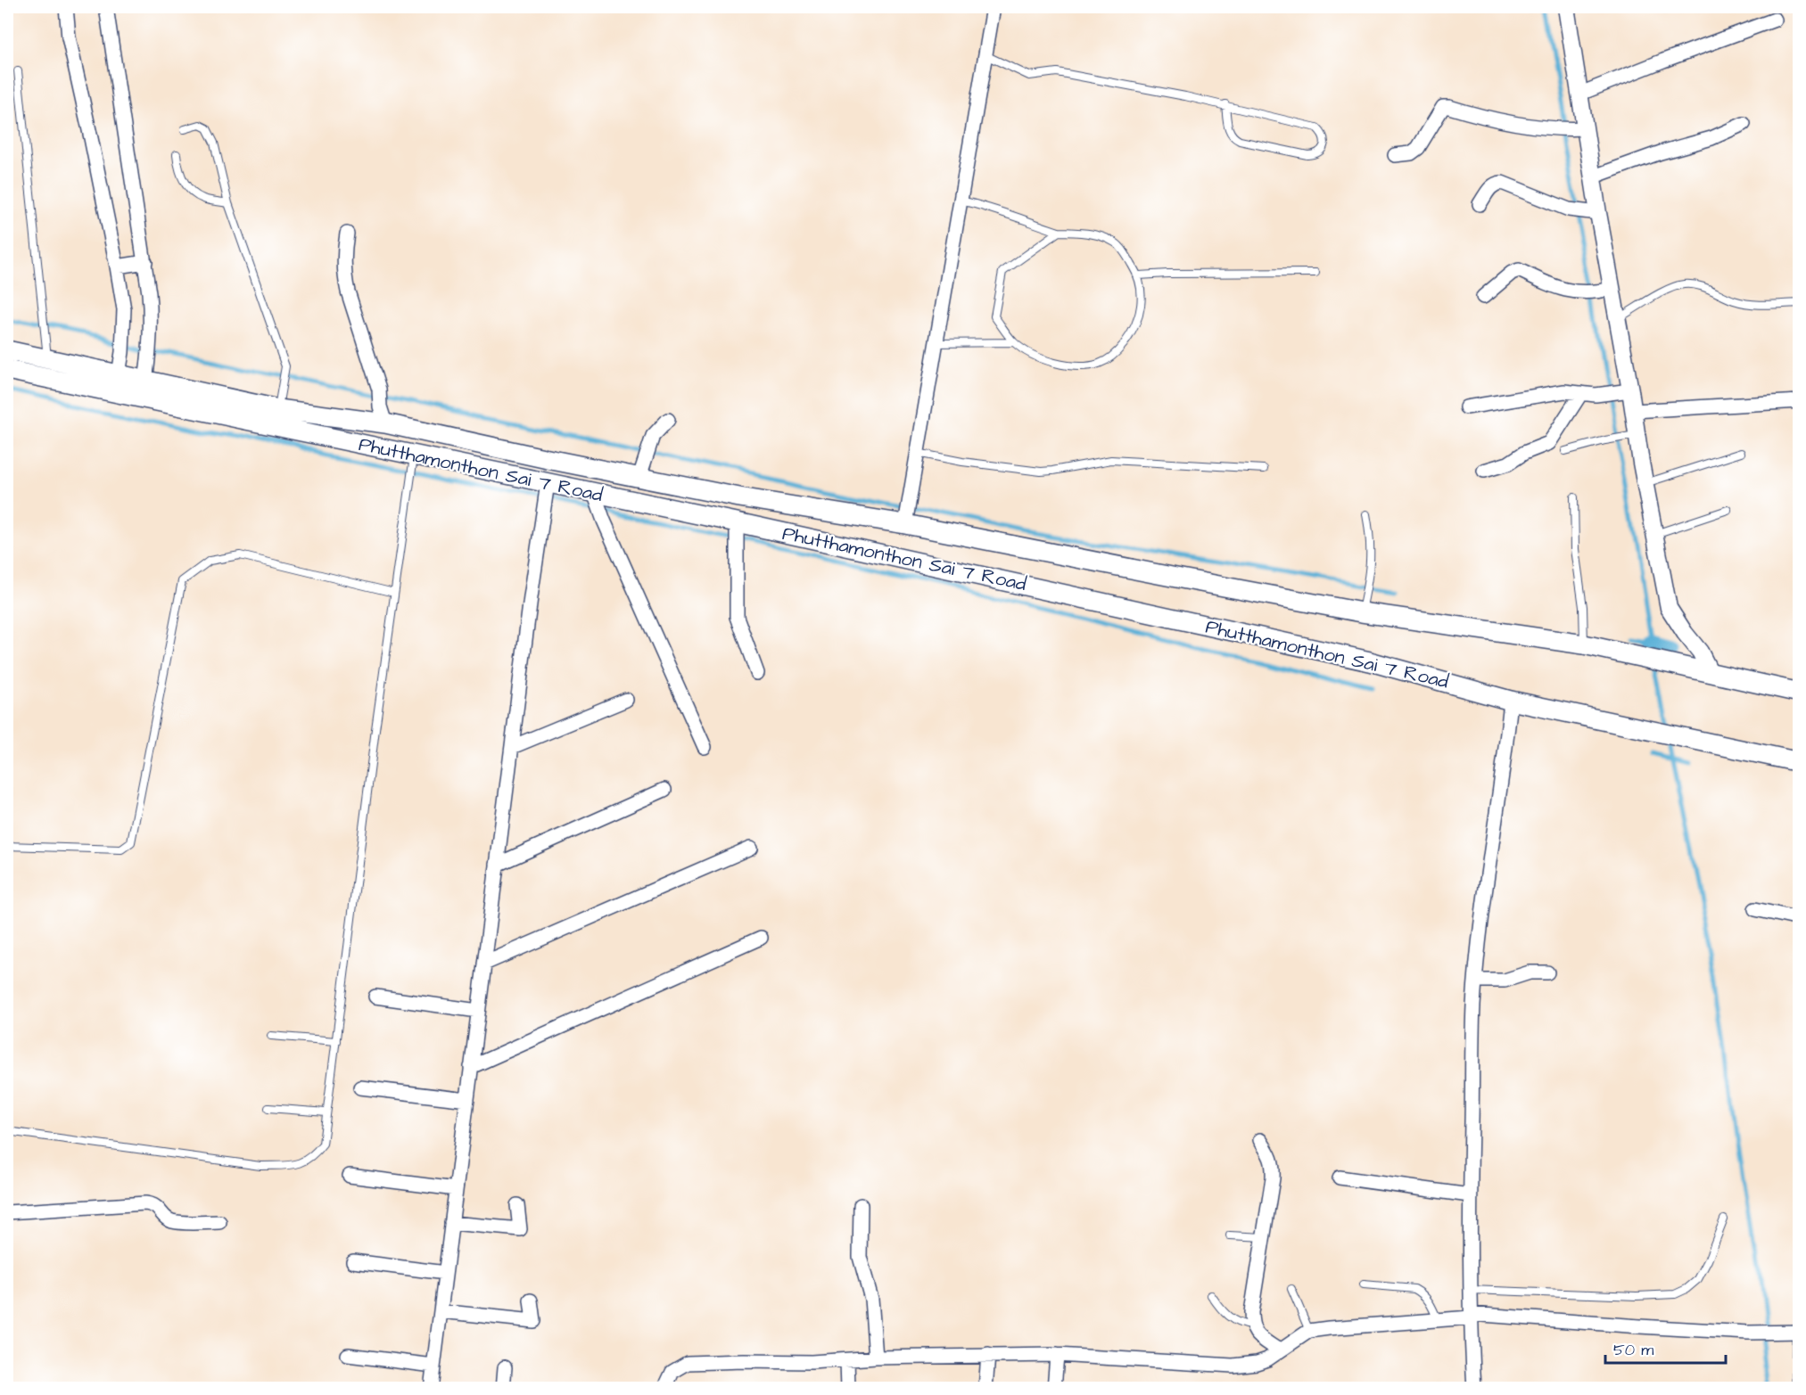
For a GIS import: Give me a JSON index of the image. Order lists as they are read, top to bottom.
{
  "streets": {
    "main road": ["Phutthamonthon Sai 7 Road"]
  },
  "scale_bar": "50 m"
}
